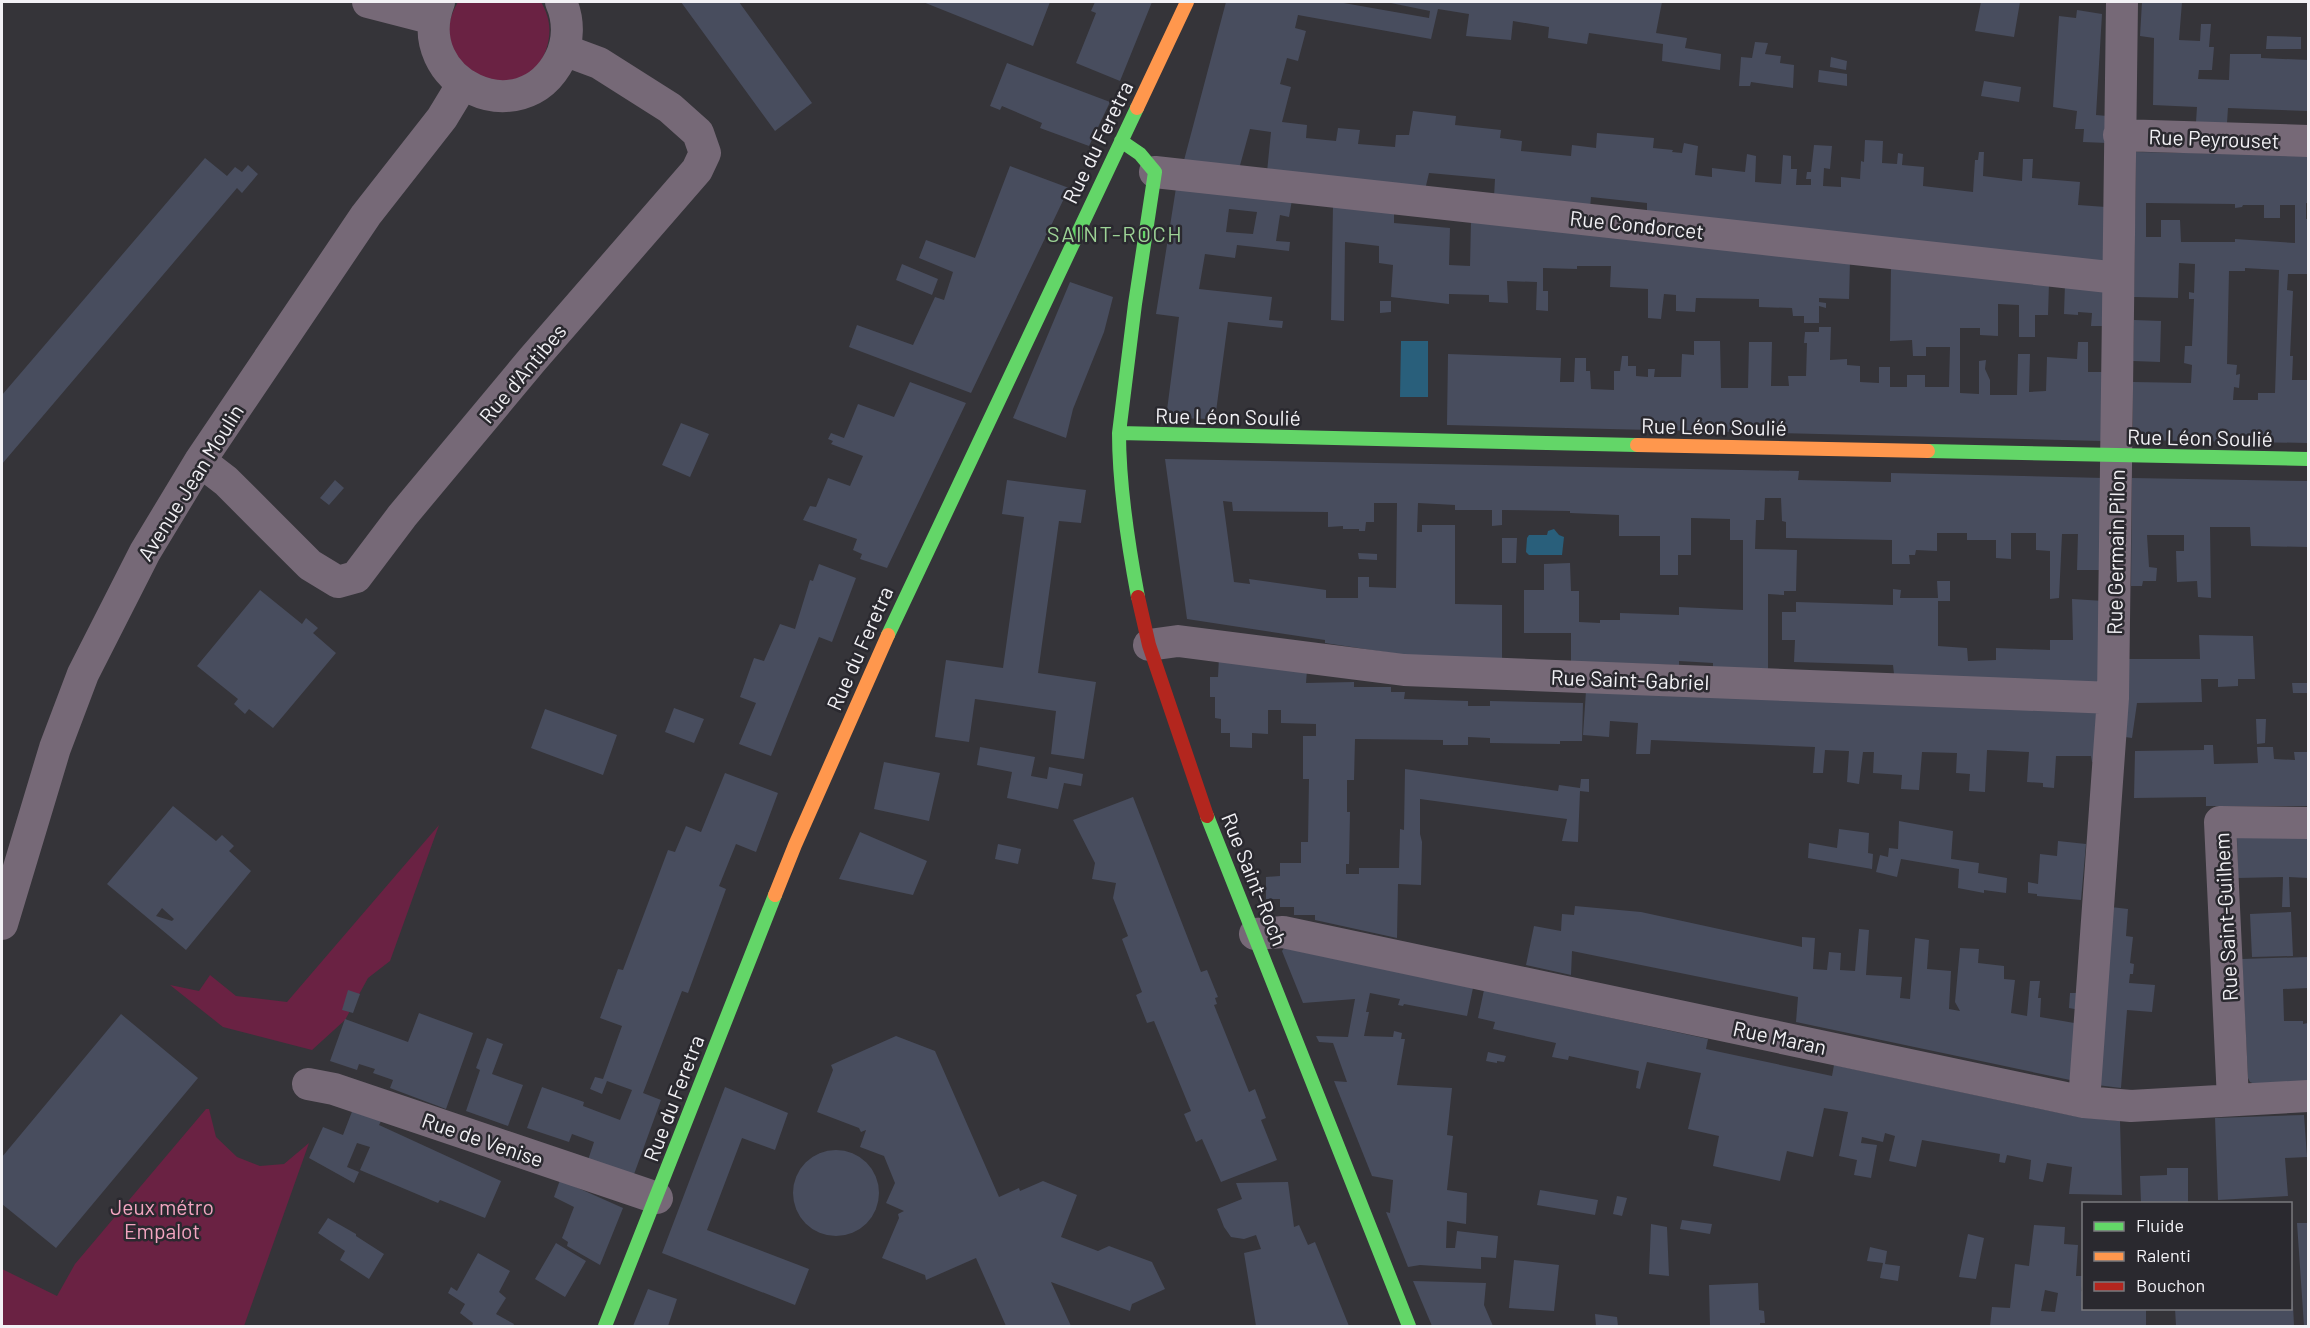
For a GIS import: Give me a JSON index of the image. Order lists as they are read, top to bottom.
{
  "streets": {
    "street": [
      "Rue Peyrouset",
      "Rue du Feretra",
      "Rue Condorcet",
      "Rue d'Antibes",
      "Rue Léon Soulié",
      "Avenue Jean Moulin",
      "Rue Germain Pilon",
      "Rue Saint-Gabriel",
      "Rue Saint-Roch",
      "Rue Saint-Guilhem",
      "Rue Maran",
      "Rue de Venise"
    ]
  },
  "crossings": [
    ["Rue Peyrouset", "Rue Germain Pilon"],
    ["Rue du Feretra", "Rue de Venise"],
    ["Rue Condorcet", "Rue Germain Pilon"],
    ["Rue Condorcet", "Rue Saint-Roch"],
    ["Rue d'Antibes", "Avenue Jean Moulin"],
    ["Rue Léon Soulié", "Rue Germain Pilon"],
    ["Rue Léon Soulié", "Rue Saint-Roch"],
    ["Rue Germain Pilon", "Rue Saint-Gabriel"],
    ["Rue Germain Pilon", "Rue Maran"],
    ["Rue Saint-Gabriel", "Rue Saint-Roch"],
    ["Rue Saint-Roch", "Rue Maran"],
    ["Rue Saint-Guilhem", "Rue Maran"]
  ],
  "districts": ["SAINT-ROCH"],
  "parks": ["Jeux métro Empalot"],
  "legend": ["Fluide", "Ralenti", "Bouchon"]
}
